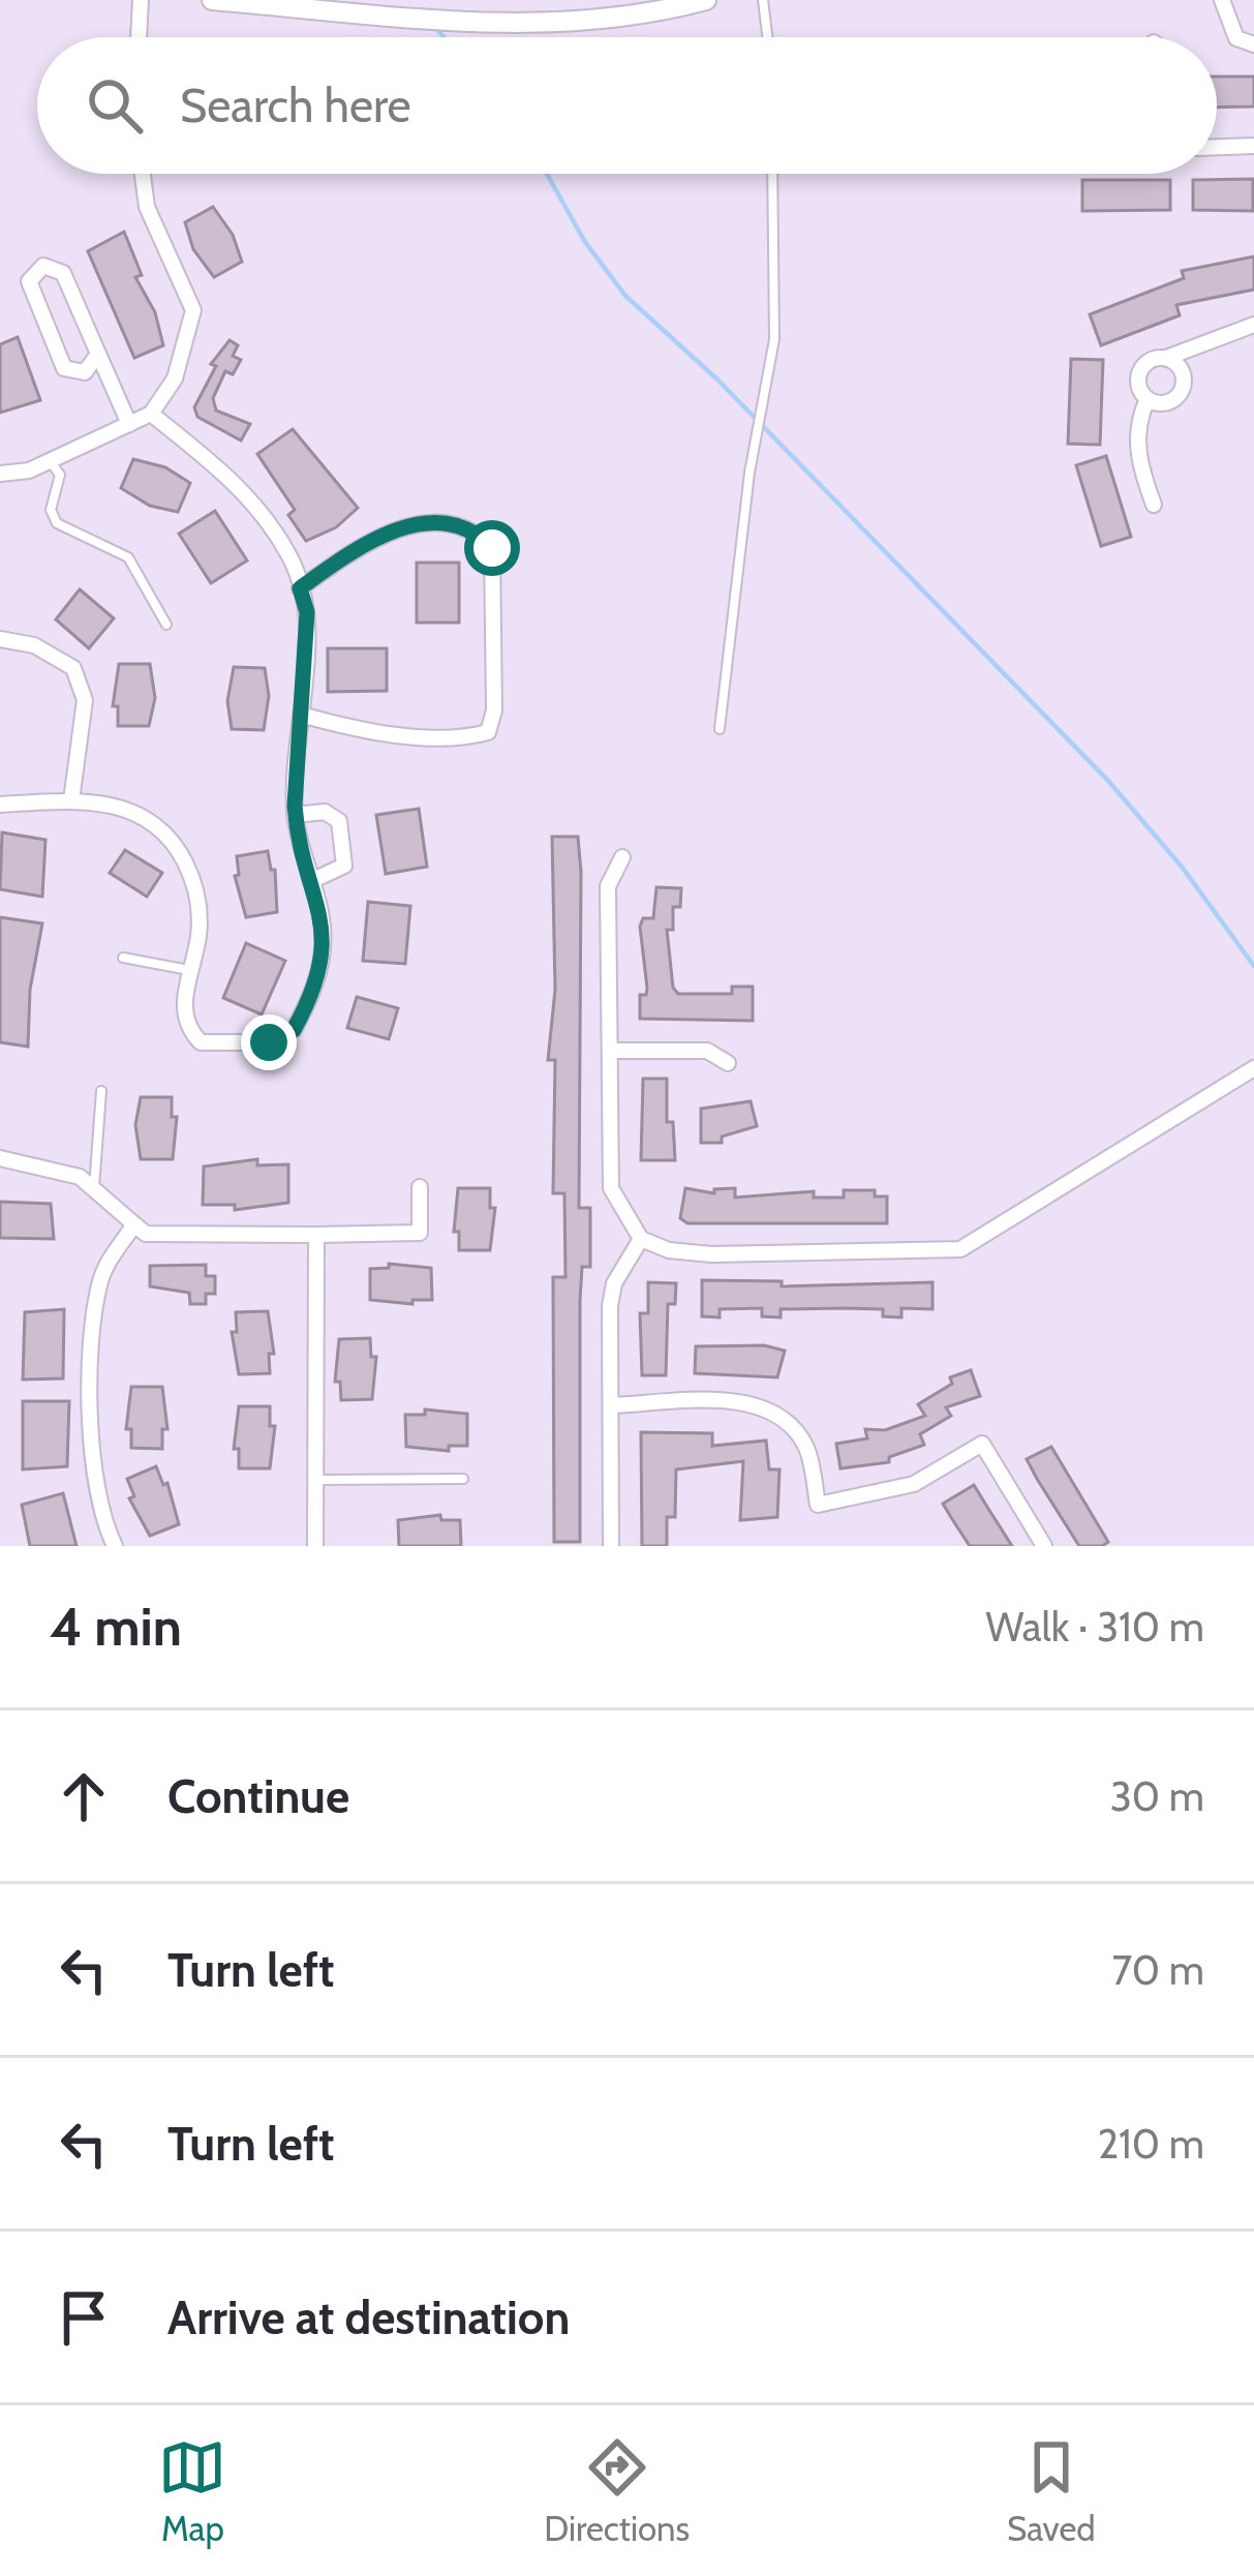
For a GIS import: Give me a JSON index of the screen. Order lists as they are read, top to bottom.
{
  "page": {
    "search": "Search here",
    "heading": ["4 min", "Walk · 310 m"],
    "list": [
      ["Continue", "30 m"],
      ["Turn left", "70 m"],
      ["Turn left", "210 m"],
      "Arrive at destination"
    ],
    "nav": ["Map", "Directions", "Saved"]
  }
}
